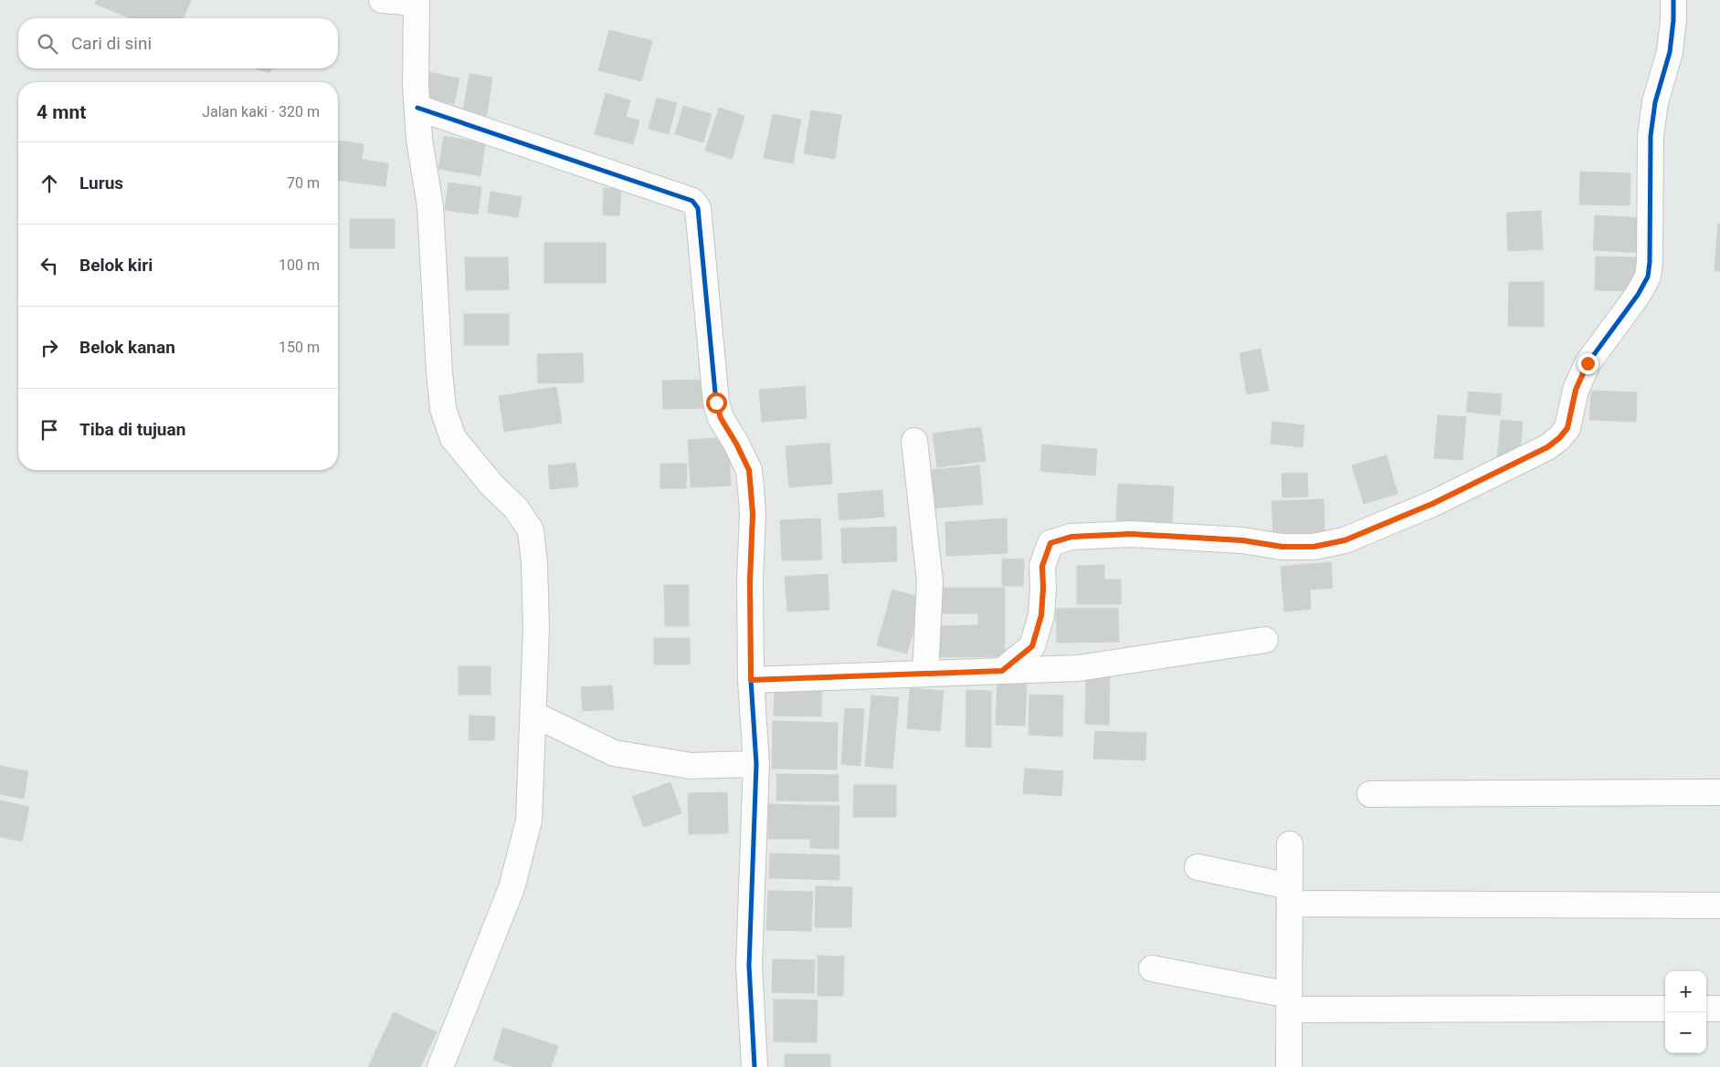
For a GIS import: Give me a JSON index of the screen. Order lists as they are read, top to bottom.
{
  "page": {
    "search": "Cari di sini",
    "heading": ["4 mnt", "Jalan kaki · 320 m"],
    "list": [
      ["Lurus", "70 m"],
      ["Belok kiri", "100 m"],
      ["Belok kanan", "150 m"],
      "Tiba di tujuan"
    ],
    "map_buttons": ["+", "−"]
  }
}
